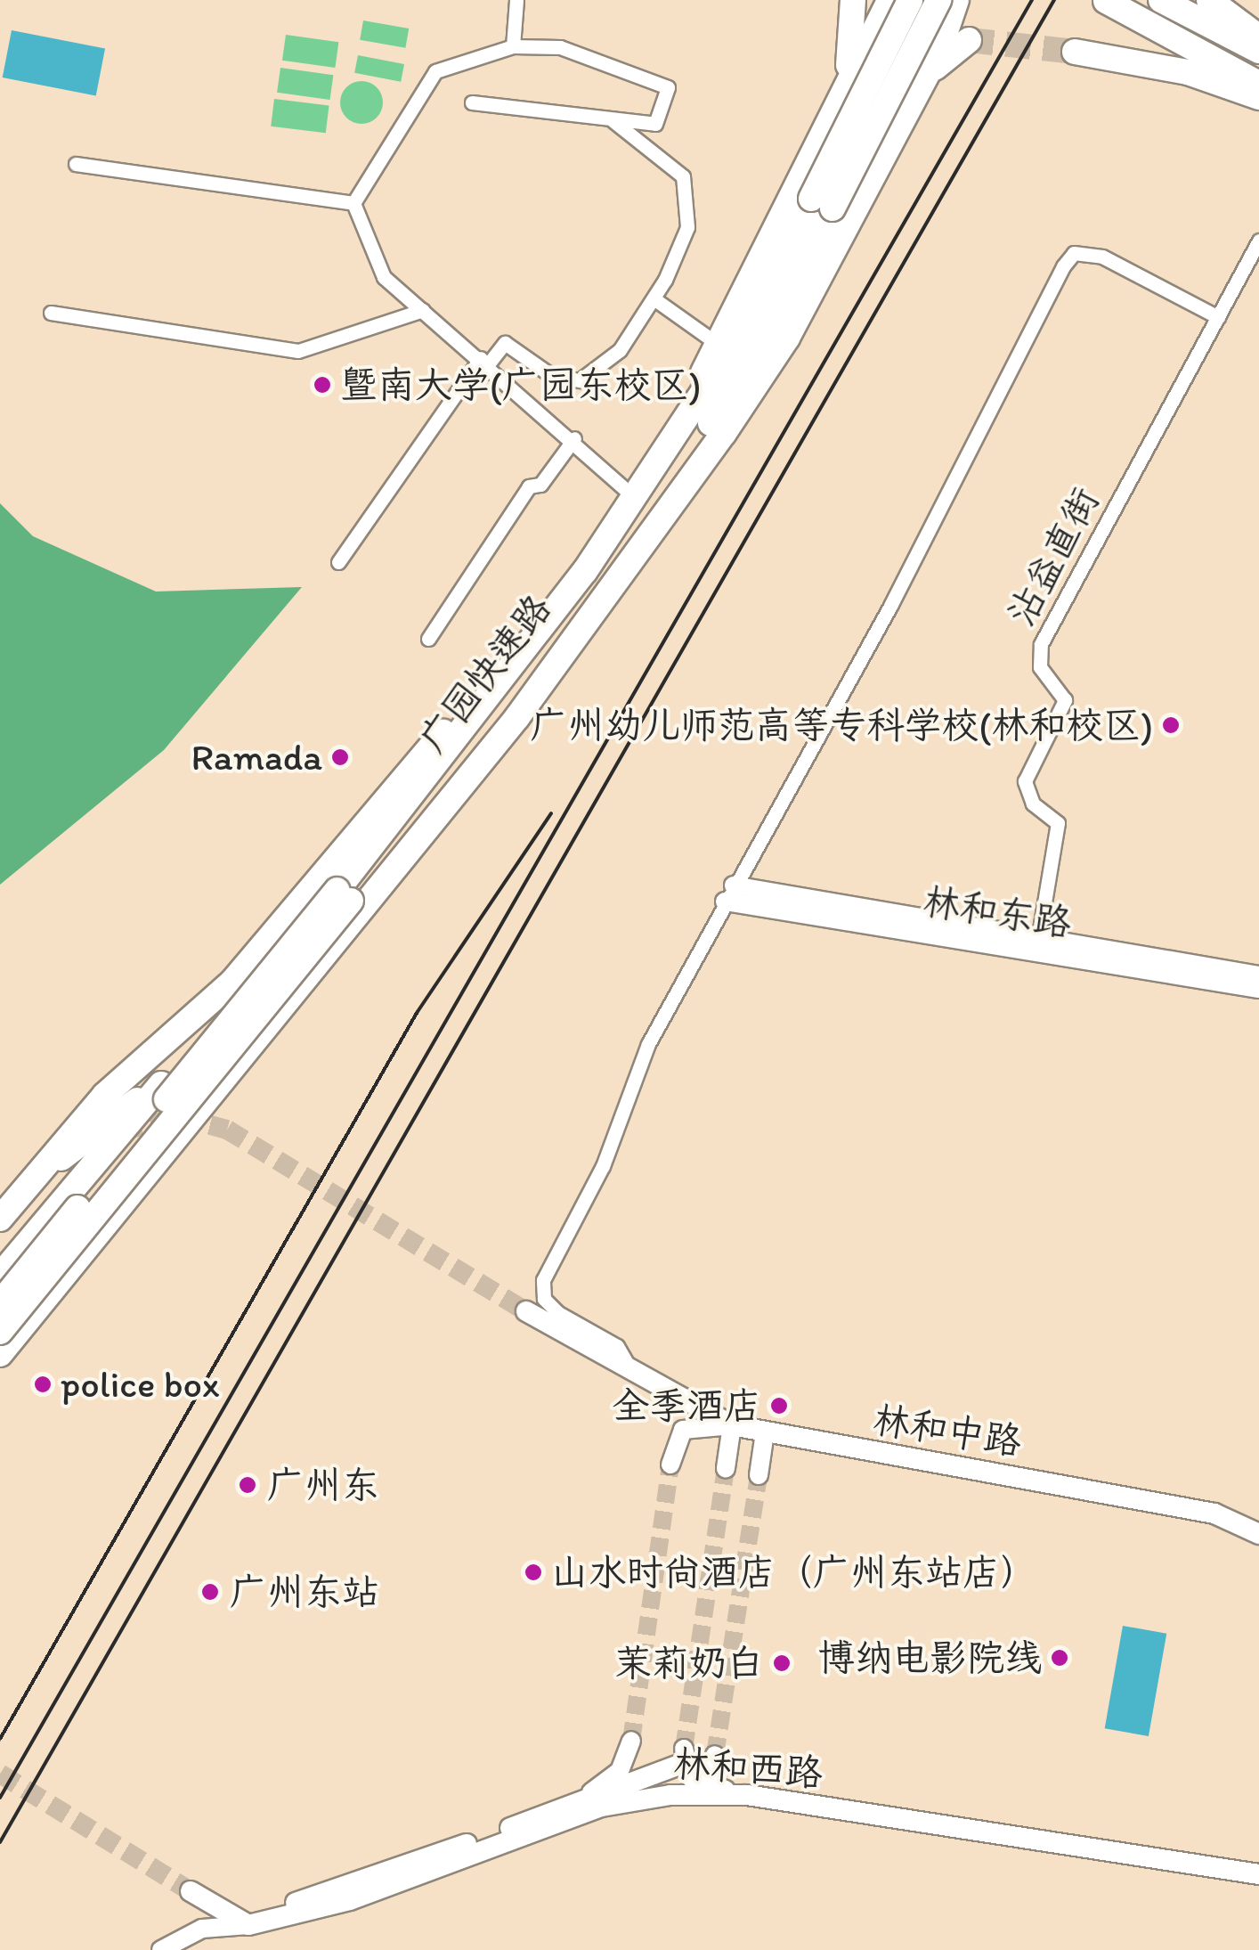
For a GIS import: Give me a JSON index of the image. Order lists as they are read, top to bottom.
{
  "streets": {
    "highway": ["广园快速路"],
    "main road": ["林和中路", "林和西路"],
    "street": ["沾益直街", "林和东路"]
  },
  "crossings": [
    ["沾益直街", "林和东路"]
  ],
  "places": [
    "暨南大学(广园东校区)",
    "广州幼儿师范高等专科学校(林和校区)",
    "Ramada",
    "police box",
    "全季酒店",
    "广州东",
    "山水时尚酒店（广州东站店）",
    "广州东站",
    "博纳电影院线",
    "茉莉奶白"
  ]
}
